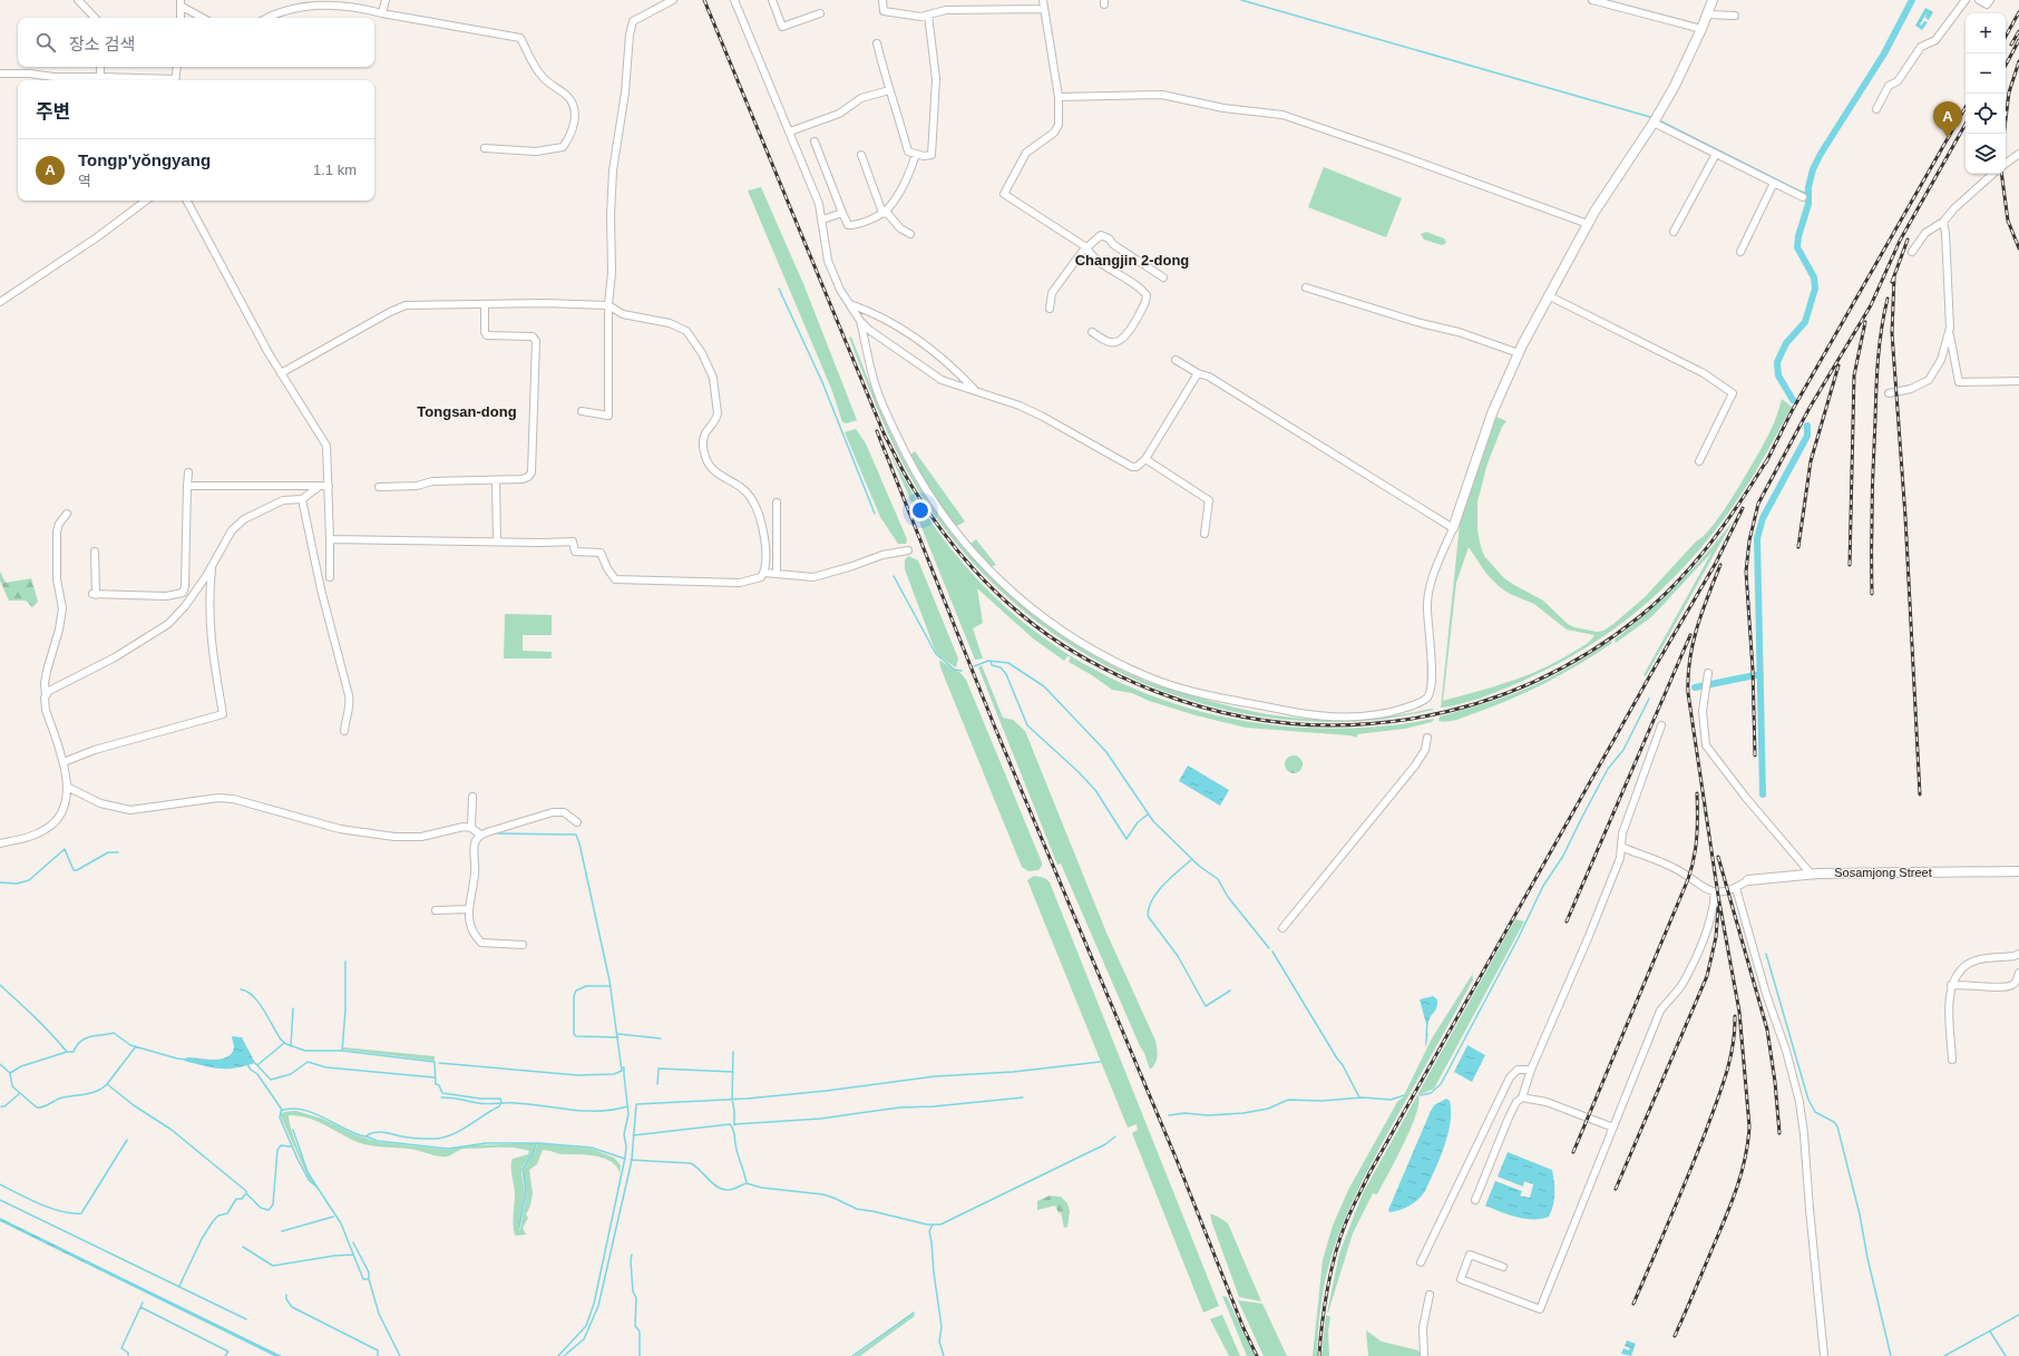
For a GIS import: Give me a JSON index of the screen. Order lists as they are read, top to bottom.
{
  "streets": {
    "street": ["Sosamjong Street"]
  },
  "districts": ["Changjin 2-dong", "Tongsan-dong"],
  "page": {
    "map_buttons": ["+", "−"],
    "search": "장소 검색",
    "heading": "주변",
    "pins": "A",
    "list": [
      {
        "mark": "A",
        "name": "Tongp'yŏngyang",
        "note": "역",
        "value": "1.1 km"
      }
    ]
  }
}
